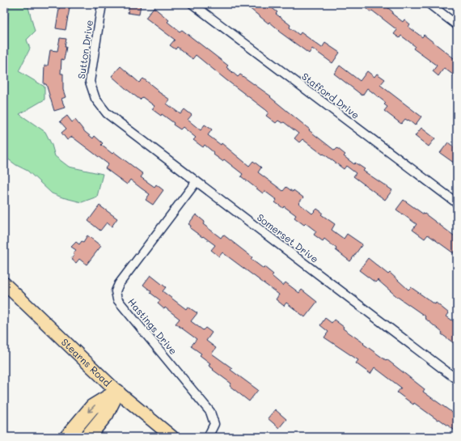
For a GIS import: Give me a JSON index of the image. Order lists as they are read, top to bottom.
{
  "streets": {
    "main road": ["Stearns Road"],
    "street": [
      "Sutton Drive",
      "Stafford Drive",
      "Somerset Drive",
      "Hastings Drive"
    ]
  },
  "crossings": [
    ["Sutton Drive", "Somerset Drive"],
    ["Somerset Drive", "Hastings Drive"]
  ]
}
